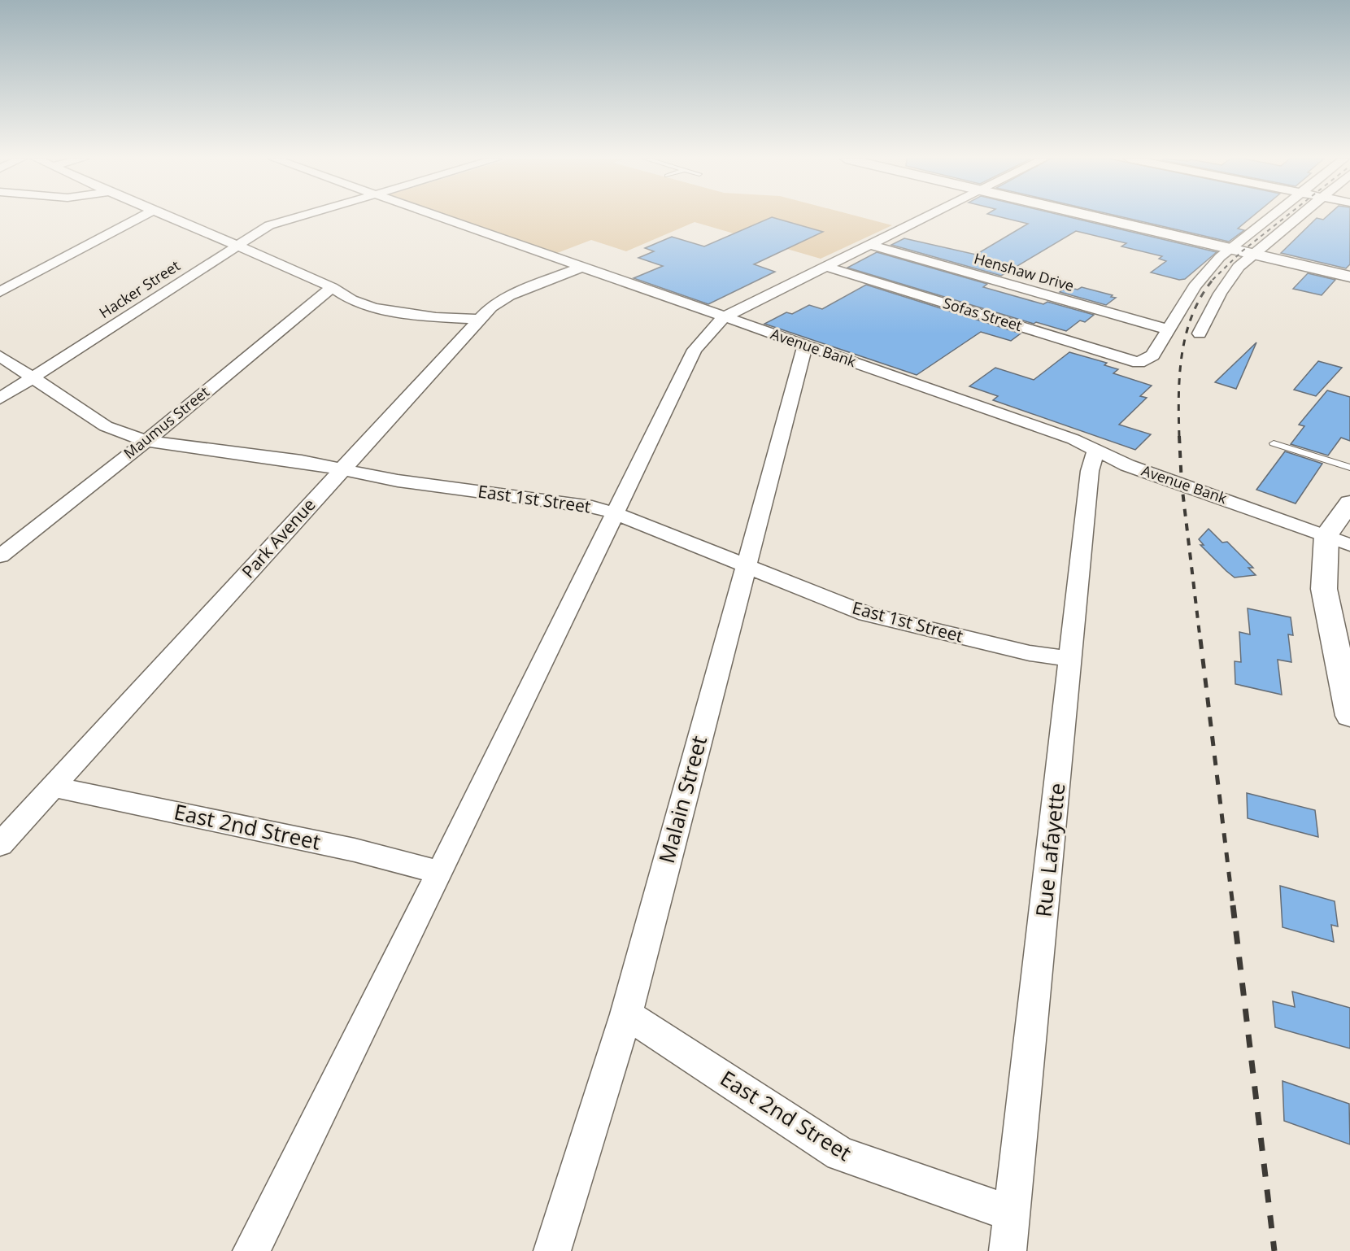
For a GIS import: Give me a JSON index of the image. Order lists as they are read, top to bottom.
{
  "streets": {
    "street": [
      "Henshaw Drive",
      "Hacker Street",
      "Sofas Street",
      "Avenue Bank",
      "Maumus Street",
      "East 1st Street",
      "Park Avenue",
      "Malain Street",
      "East 2nd Street",
      "Rue Lafayette"
    ]
  },
  "crossings": [
    ["Henshaw Drive", "Sofas Street"],
    ["Hacker Street", "East 1st Street"],
    ["Avenue Bank", "Park Avenue"],
    ["Avenue Bank", "Malain Street"],
    ["Avenue Bank", "Rue Lafayette"],
    ["Maumus Street", "East 1st Street"],
    ["East 1st Street", "Park Avenue"],
    ["East 1st Street", "Malain Street"],
    ["East 1st Street", "Rue Lafayette"],
    ["Park Avenue", "East 2nd Street"],
    ["Malain Street", "East 2nd Street"],
    ["East 2nd Street", "Rue Lafayette"]
  ]
}
